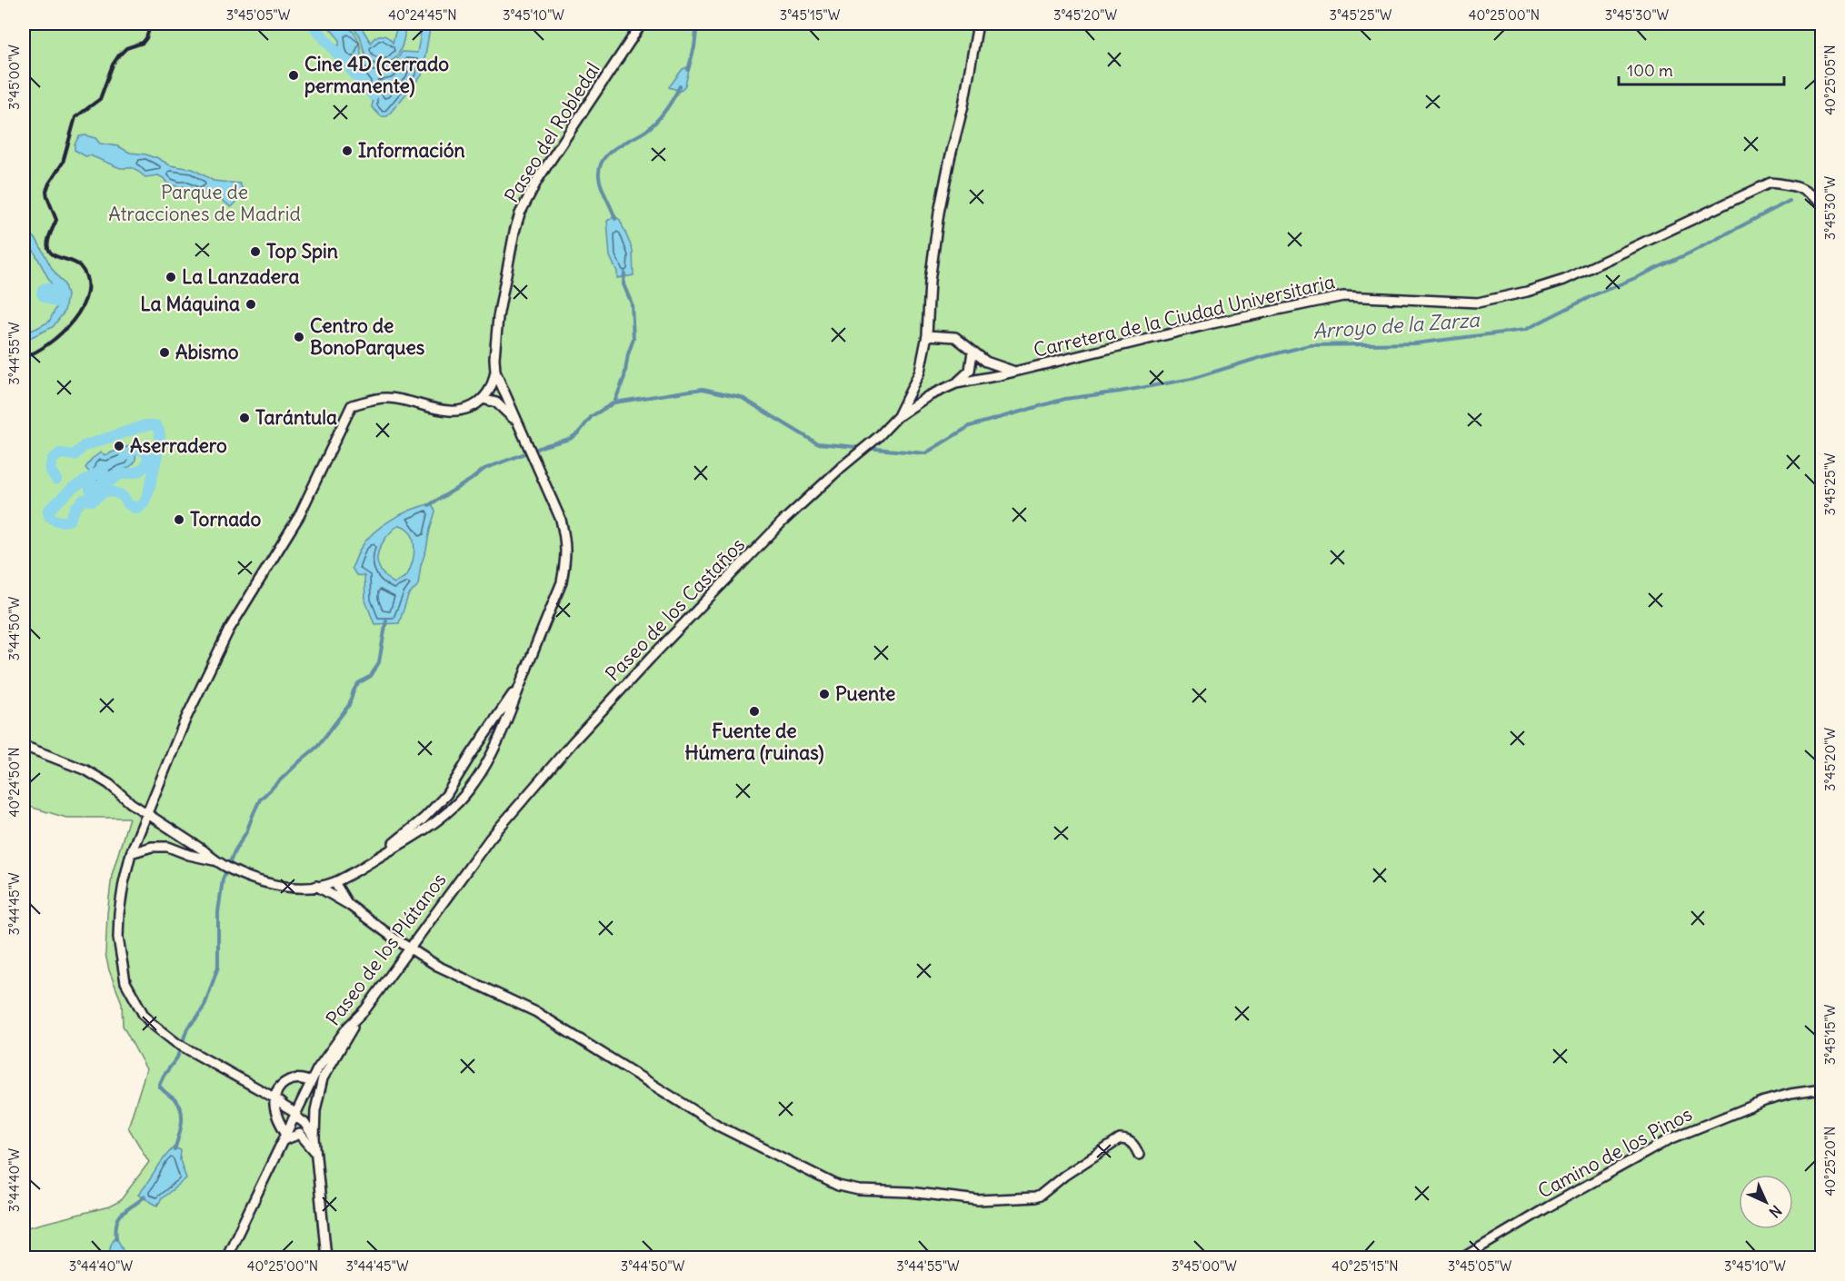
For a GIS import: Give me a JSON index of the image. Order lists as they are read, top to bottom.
{
  "streets": {
    "street": [
      "Paseo del Robledal",
      "Carretera de la Ciudad Universitaria",
      "Paseo de los Castaños",
      "Paseo de los Plátanos",
      "Camino de los Pinos"
    ]
  },
  "crossings": [
    ["Carretera de la Ciudad Universitaria", "Paseo de los Castaños"],
    ["Paseo de los Castaños", "Paseo de los Plátanos"]
  ],
  "water": ["Arroyo de la Zarza"],
  "parks": ["Parque de Atracciones de Madrid"],
  "places": [
    "Cine 4D (cerrado permanente)",
    "Información",
    "Top Spin",
    "La Lanzadera",
    "La Máquina",
    "Centro de BonoParques",
    "Abismo",
    "Tarántula",
    "Aserradero",
    "Tornado",
    "Puente",
    "Fuente de Húmera (ruinas)"
  ],
  "scale_bar": "100 m",
  "north": "bottom right",
  "coordinates": [
    "3°45'05\"W",
    "40°24'45\"N",
    "3°45'10\"W",
    "3°45'15\"W",
    "3°45'20\"W",
    "3°45'25\"W",
    "40°25'00\"N",
    "3°45'30\"W",
    "3°45'00\"W",
    "40°25'05\"N",
    "3°44'55\"W",
    "3°44'50\"W",
    "40°24'50\"N",
    "3°44'45\"W",
    "40°25'20\"N",
    "3°44'40\"W",
    "40°25'15\"N"
  ]
}
